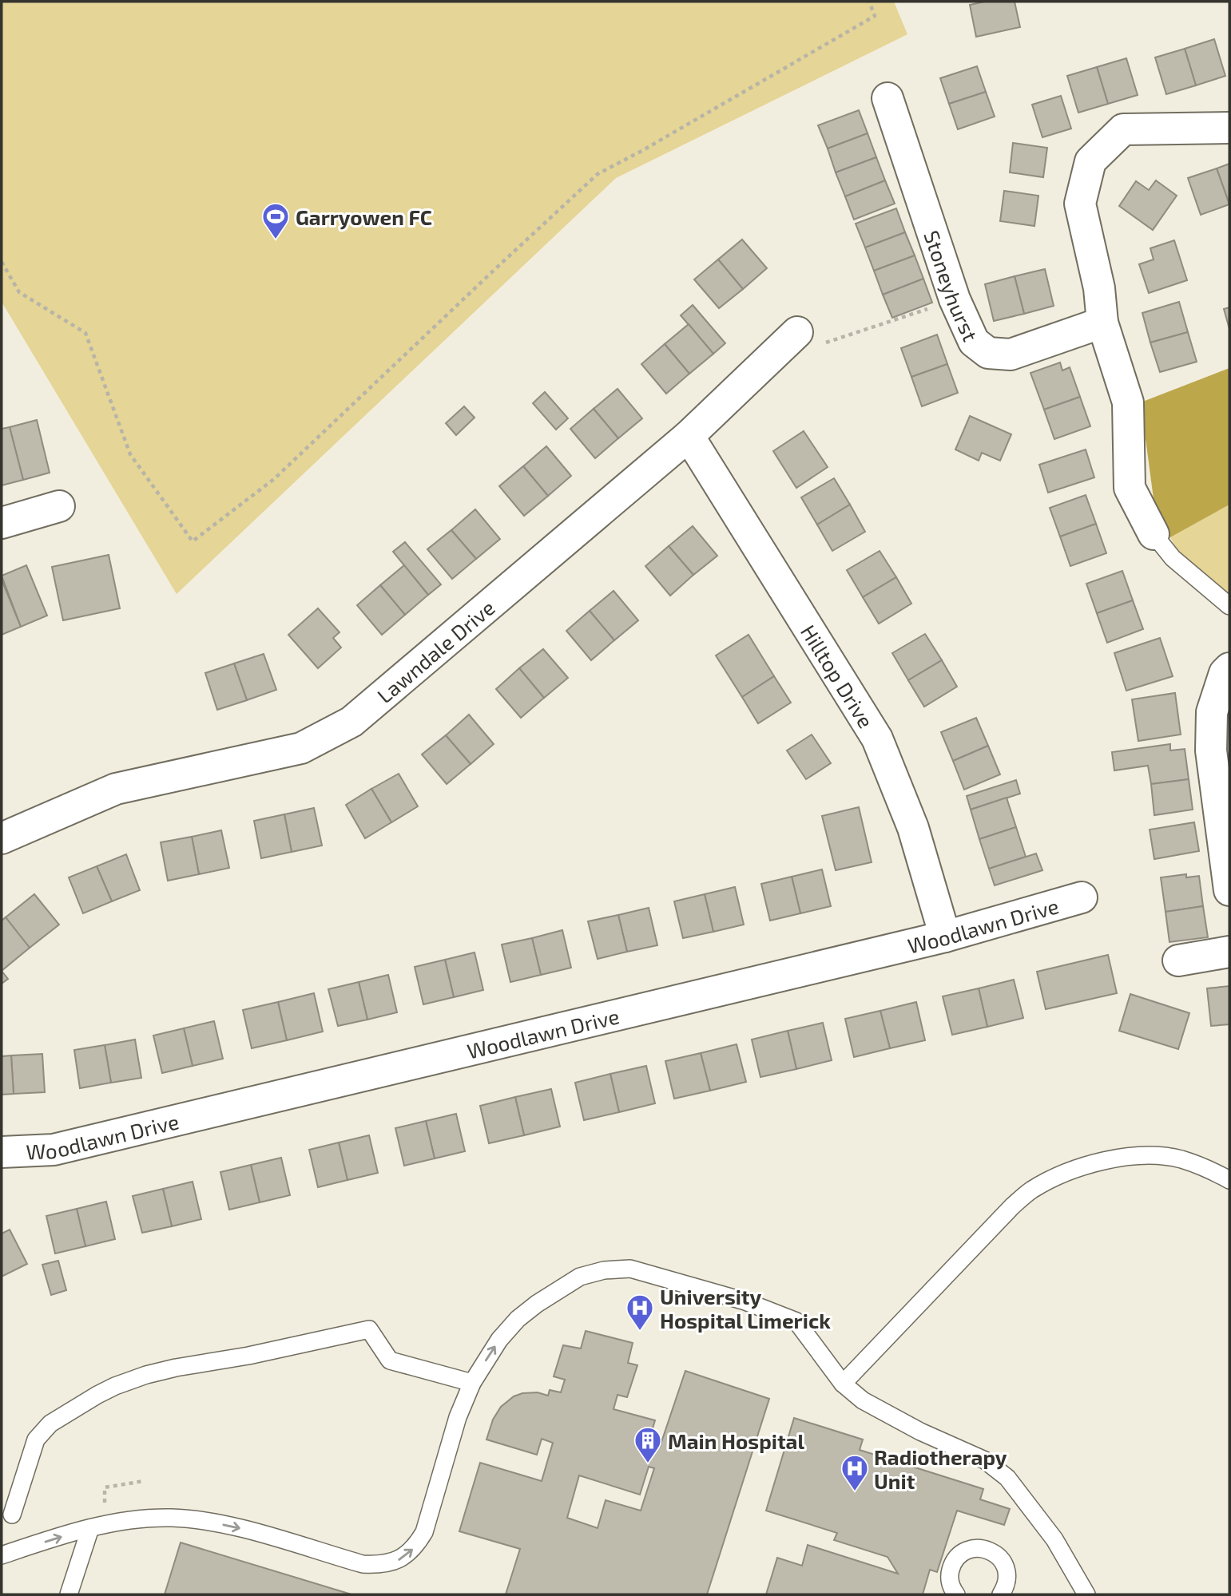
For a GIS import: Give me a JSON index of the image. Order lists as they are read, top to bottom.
{
  "streets": {
    "street": [
      "Stoneyhurst",
      "Lawndale Drive",
      "Hilltop Drive",
      "Woodlawn Drive"
    ]
  },
  "crossings": [
    ["Lawndale Drive", "Hilltop Drive"],
    ["Hilltop Drive", "Woodlawn Drive"]
  ],
  "places": {
    "sports": ["Garryowen FC"],
    "hospital": ["University Hospital Limerick", "Radiotherapy Unit"],
    "building": ["Main Hospital"]
  }
}
